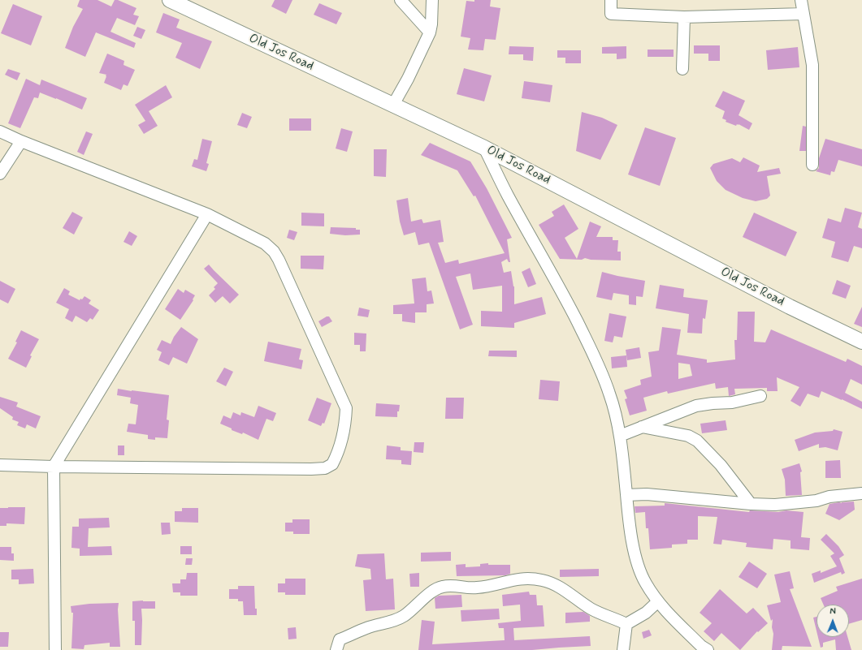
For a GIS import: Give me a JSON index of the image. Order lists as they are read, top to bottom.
{
  "streets": {
    "main road": ["Old Jos Road"]
  },
  "north": "top"
}
